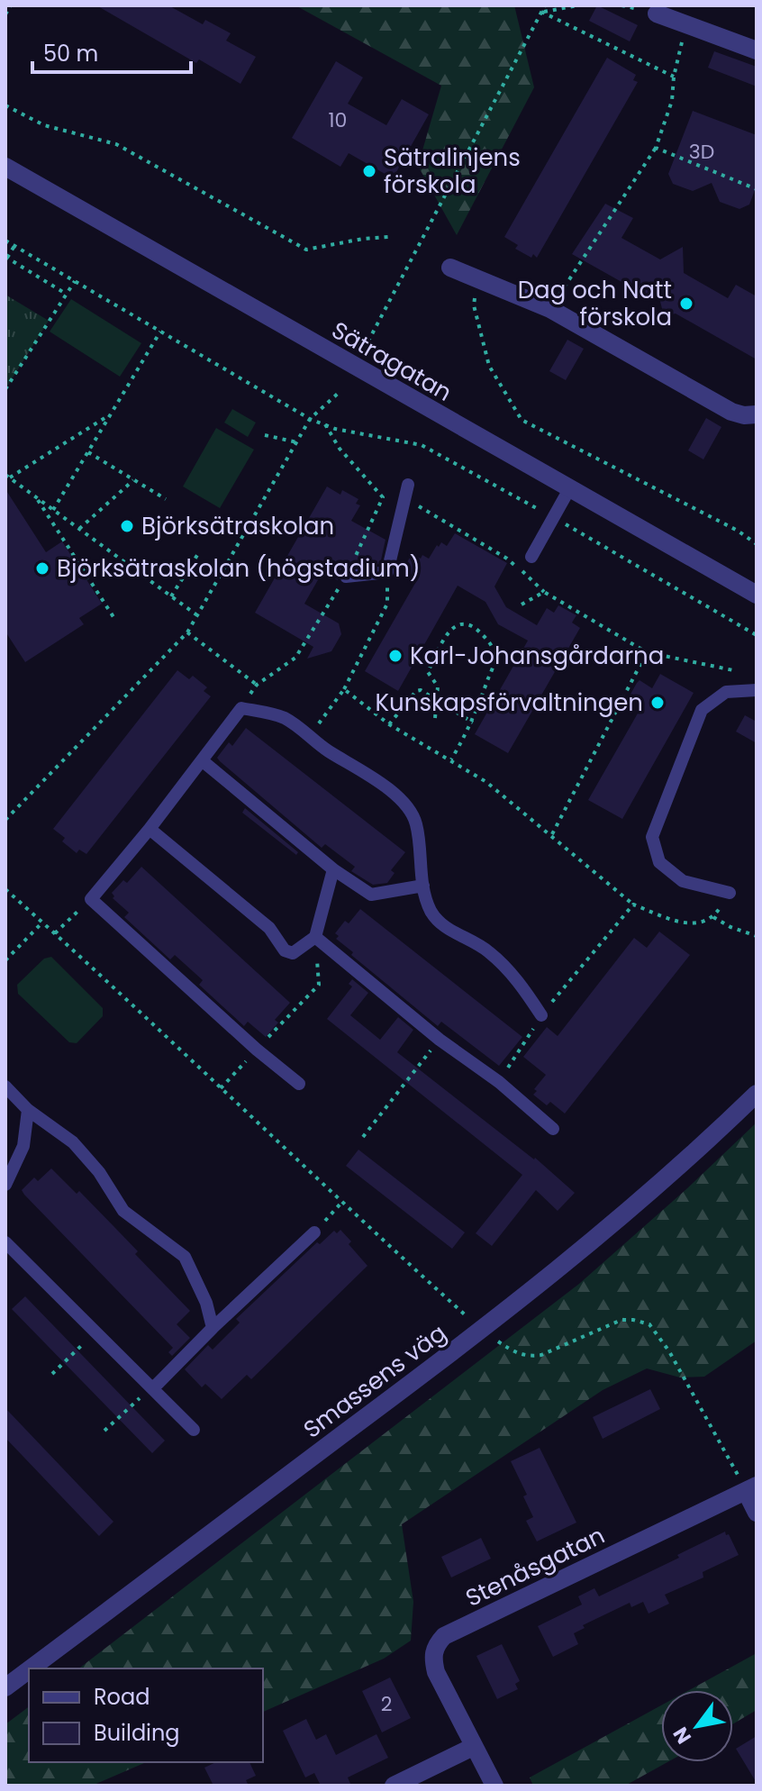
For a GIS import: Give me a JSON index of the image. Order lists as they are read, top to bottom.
{
  "streets": {
    "street": ["Sätragatan", "Smassens väg", "Stenåsgatan"]
  },
  "places": [
    "Sätralinjens förskola",
    "Dag och Natt förskola",
    "Björksätraskolan",
    "Björksätraskolan (högstadium)",
    "Karl-Johansgårdarna",
    "Kunskapsförvaltningen"
  ],
  "house_numbers": ["10", "3D", "2"],
  "legend": ["Road", "Building"],
  "scale_bar": "50 m",
  "north": "bottom left"
}
